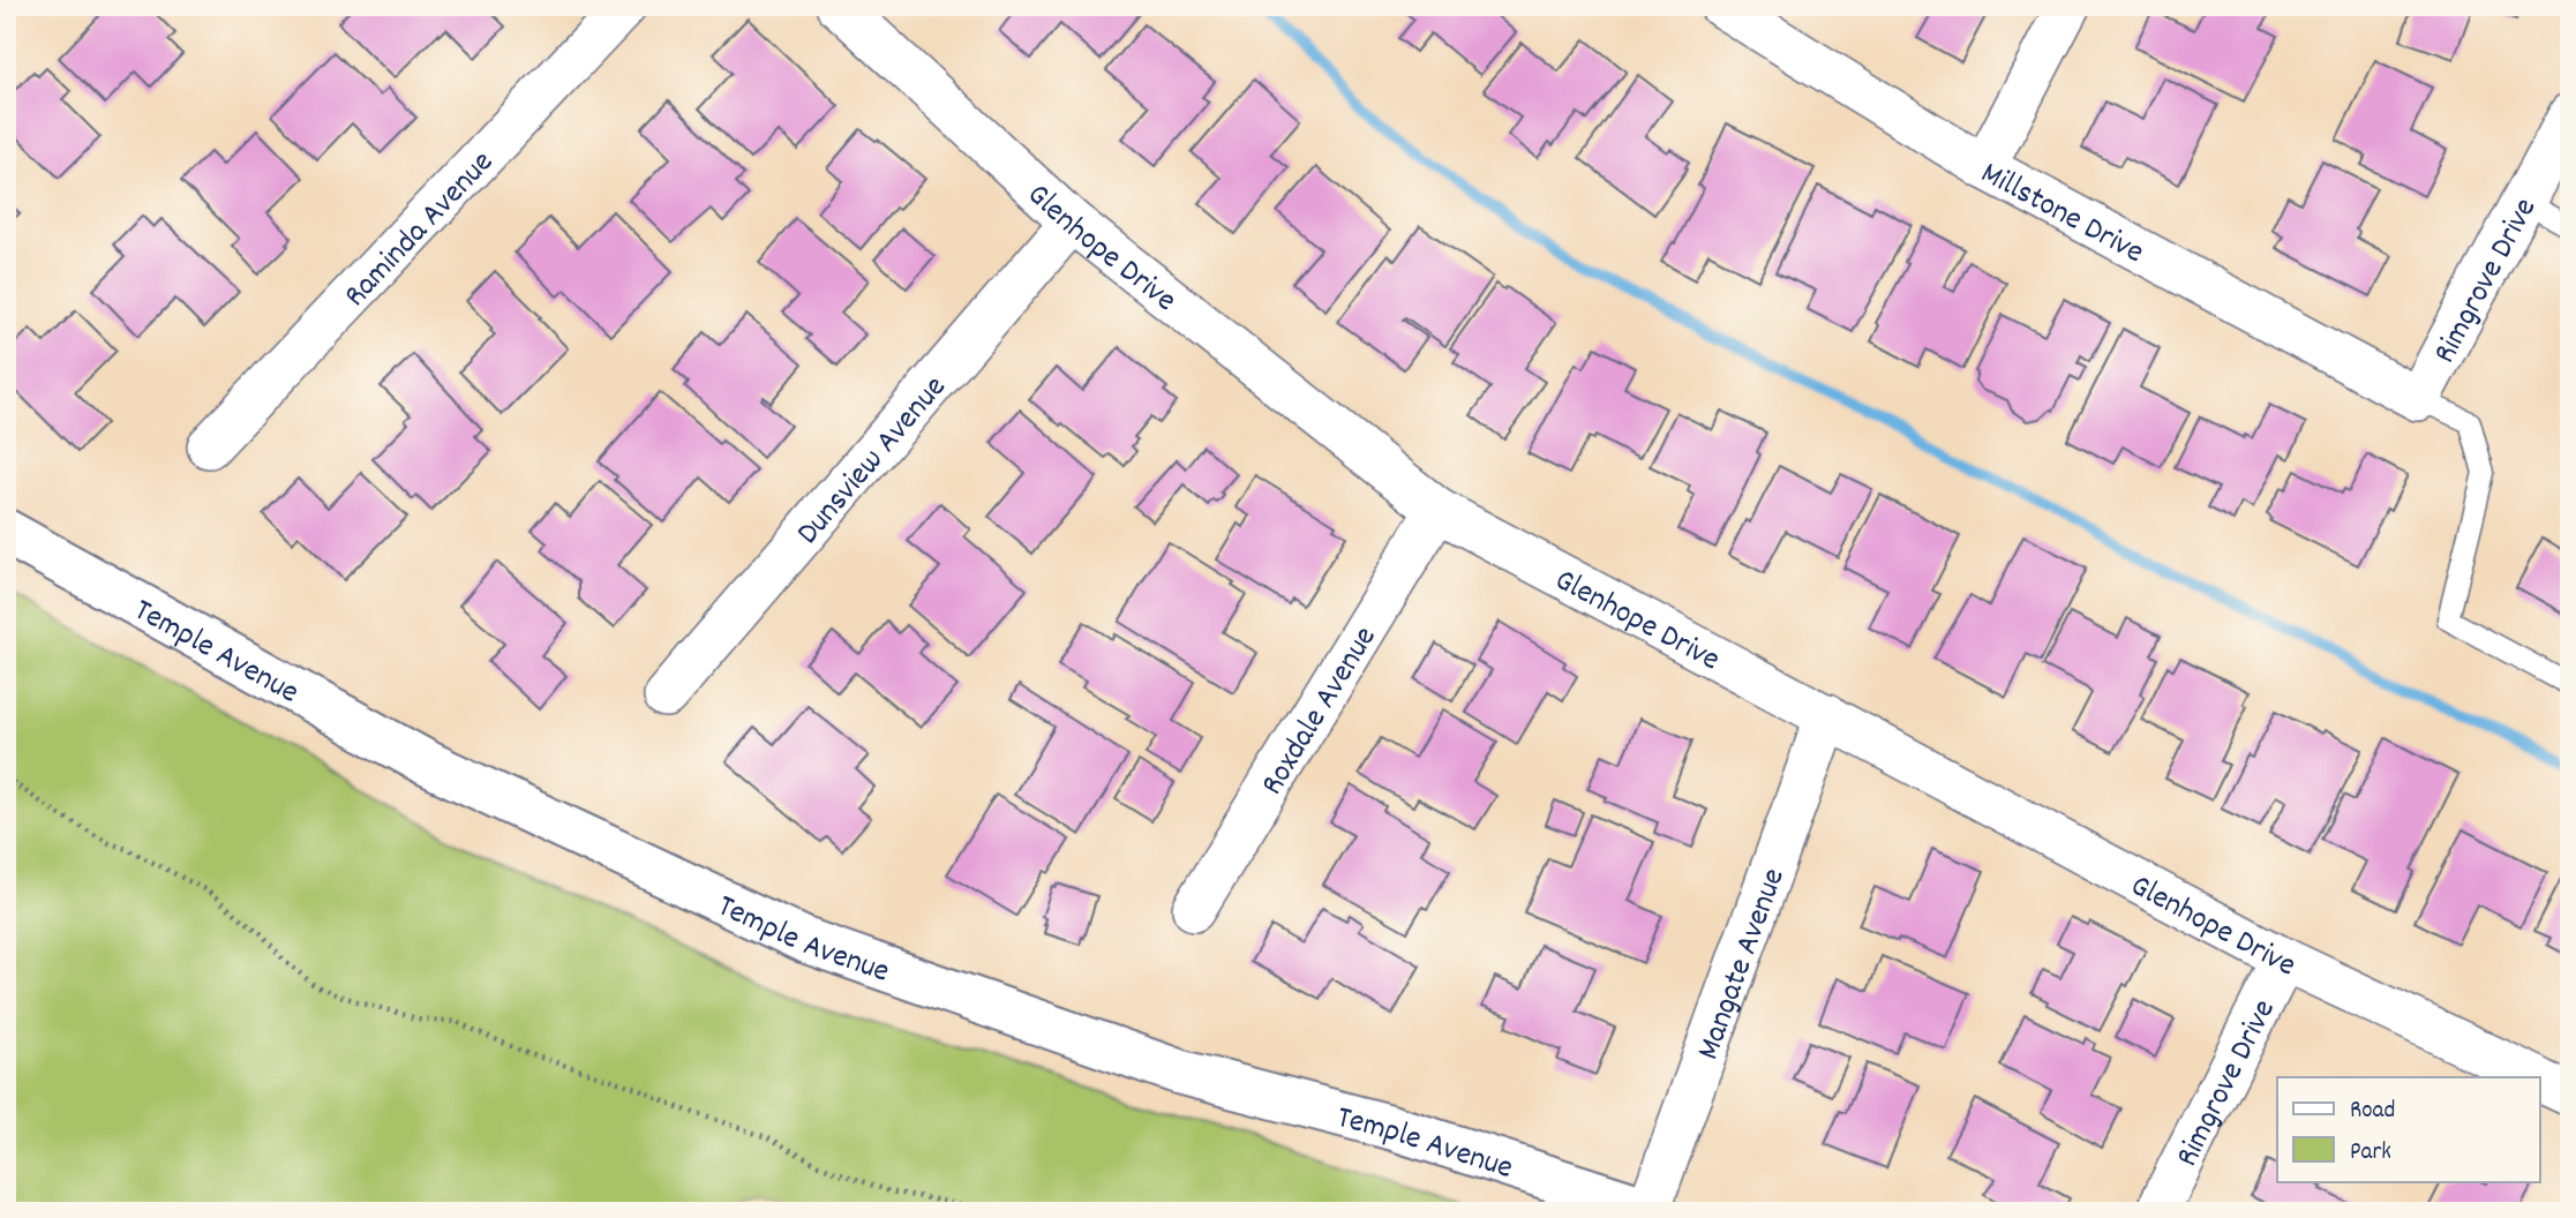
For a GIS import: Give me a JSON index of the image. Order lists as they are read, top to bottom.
{
  "streets": {
    "main road": ["Temple Avenue"],
    "street": [
      "Millstone Drive",
      "Raminda Avenue",
      "Glenhope Drive",
      "Rimgrove Drive",
      "Dunsview Avenue",
      "Roxdale Avenue",
      "Mangate Avenue"
    ]
  },
  "crossings": [
    ["Millstone Drive", "Rimgrove Drive"],
    ["Glenhope Drive", "Rimgrove Drive"],
    ["Glenhope Drive", "Dunsview Avenue"],
    ["Glenhope Drive", "Roxdale Avenue"],
    ["Glenhope Drive", "Mangate Avenue"],
    ["Temple Avenue", "Mangate Avenue"]
  ],
  "legend": ["Road", "Park"]
}
